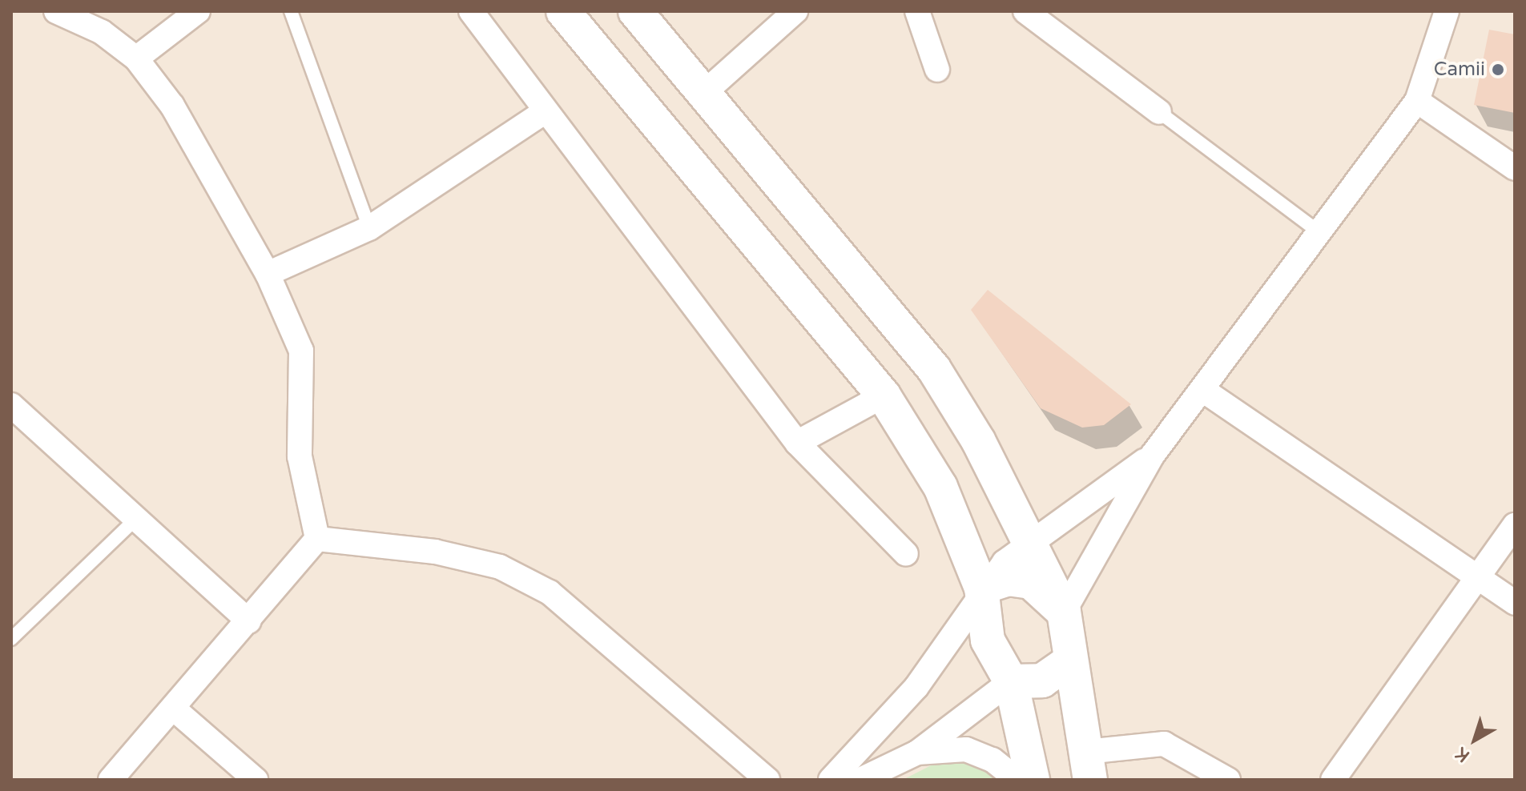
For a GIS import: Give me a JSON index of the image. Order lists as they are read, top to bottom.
{
  "places": ["Camii"],
  "north": "bottom left"
}
